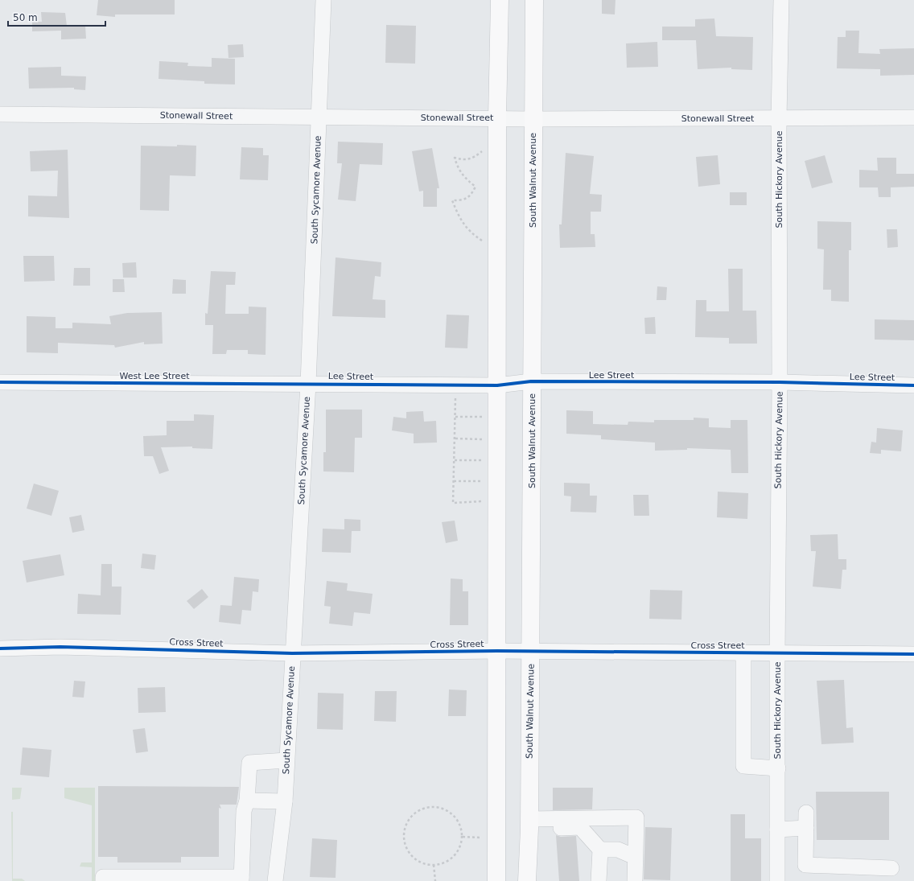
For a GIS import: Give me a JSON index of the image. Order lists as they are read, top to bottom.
{
  "streets": {
    "main road": ["South Walnut Avenue"],
    "street": [
      "Stonewall Street",
      "South Hickory Avenue",
      "South Sycamore Avenue",
      "Lee Street",
      "West Lee Street",
      "Cross Street"
    ]
  },
  "crossings": [
    ["Stonewall Street", "South Hickory Avenue"],
    ["Stonewall Street", "South Walnut Avenue"],
    ["Stonewall Street", "South Sycamore Avenue"],
    ["South Hickory Avenue", "Lee Street"],
    ["South Hickory Avenue", "Cross Street"],
    ["South Walnut Avenue", "Lee Street"],
    ["South Walnut Avenue", "Cross Street"],
    ["South Sycamore Avenue", "Lee Street"],
    ["South Sycamore Avenue", "West Lee Street"],
    ["South Sycamore Avenue", "Cross Street"],
    ["Lee Street", "West Lee Street"]
  ],
  "scale_bar": "50 m"
}
